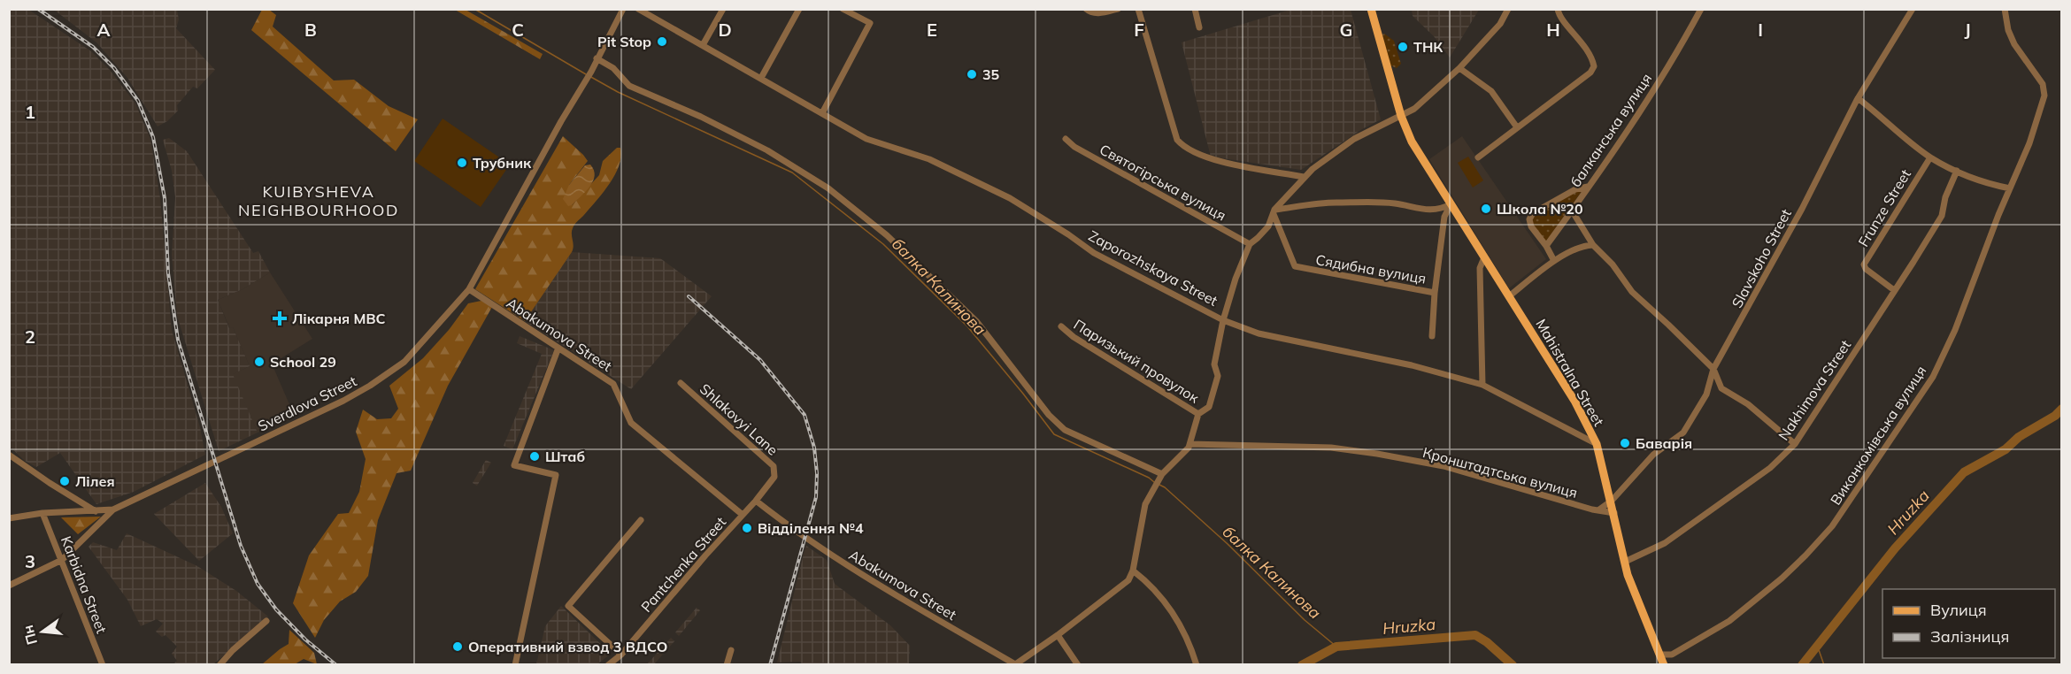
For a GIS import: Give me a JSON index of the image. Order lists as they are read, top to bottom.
{
  "streets": {
    "main road": ["Mahistralna Street"],
    "street": [
      "балканська вулиця",
      "Святогірська вулиця",
      "Frunze Street",
      "Slavskoho Street",
      "Zaporozhskaya Street",
      "Сядибна вулиця",
      "Abakumova Street",
      "Паризький провулок",
      "Nakhimova Street",
      "Sverdlova Street",
      "Shlakovyi Lane",
      "Виконкомівська вулиця",
      "Кронштадтська вулиця",
      "Pantchenka Street",
      "Karbidna Street"
    ]
  },
  "crossings": [
    ["Frunze Street", "Nakhimova Street"],
    ["Slavskoho Street", "Mahistralna Street"],
    ["Slavskoho Street", "Кронштадтська вулиця"],
    ["Zaporozhskaya Street", "Mahistralna Street"],
    ["Abakumova Street", "Sverdlova Street"],
    ["Abakumova Street", "Pantchenka Street"],
    ["Mahistralna Street", "Nakhimova Street"],
    ["Mahistralna Street", "Виконкомівська вулиця"],
    ["Mahistralna Street", "Кронштадтська вулиця"],
    ["Sverdlova Street", "Karbidna Street"],
    ["Shlakovyi Lane", "Pantchenka Street"]
  ],
  "districts": ["KUIBYSHEVA NEIGHBOURHOOD"],
  "water": ["балка Калинова", "Hruzka"],
  "places": {
    "other": [
      "Pit Stop",
      "ТНК",
      "35",
      "Трубник",
      "Школа №20",
      "School 29",
      "Баварія",
      "Штаб",
      "Лілея",
      "Відділення №4",
      "Оперативний взвод 3 ВДСО"
    ],
    "health": ["Лікарня МВС"]
  },
  "legend": ["Вулиця", "Залізниця"],
  "north": "left",
  "grid": {
    "columns": [
      "A",
      "B",
      "C",
      "D",
      "E",
      "F",
      "G",
      "H",
      "I",
      "J"
    ],
    "rows": ["1", "2", "3"]
  }
}
